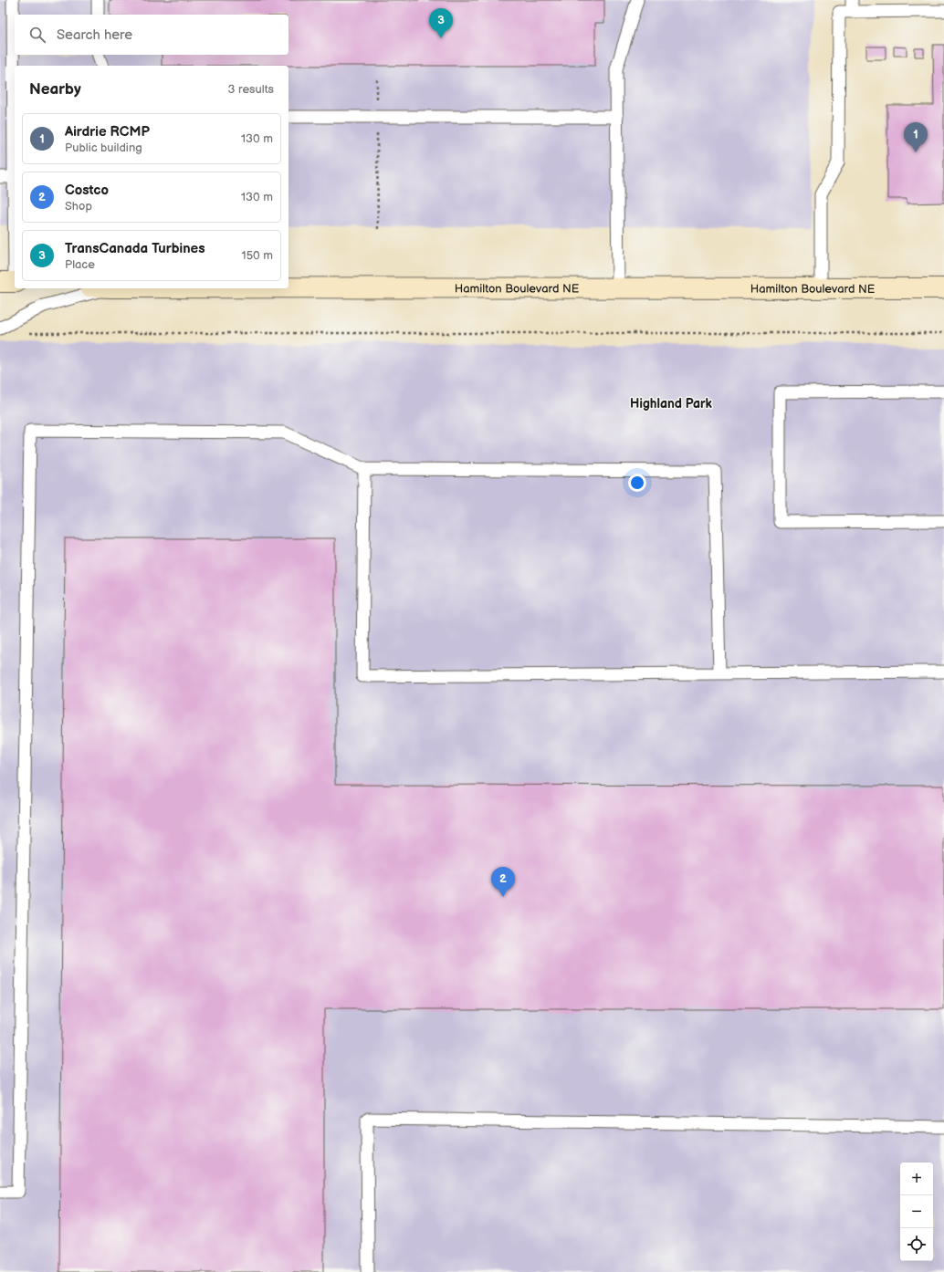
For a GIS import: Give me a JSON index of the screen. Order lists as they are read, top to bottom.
{
  "streets": {
    "street": ["Hamilton Boulevard NE"]
  },
  "districts": ["Highland Park"],
  "page": {
    "pins": ["3", "1", "2"],
    "search": "Search here",
    "heading": ["Nearby", "3 results"],
    "list": [
      {
        "mark": "1",
        "name": "Airdrie RCMP",
        "note": "Public building",
        "value": "130 m"
      },
      {
        "mark": "2",
        "name": "Costco",
        "note": "Shop",
        "value": "130 m"
      },
      {
        "mark": "3",
        "name": "TransCanada Turbines",
        "note": "Place",
        "value": "150 m"
      }
    ],
    "map_buttons": ["+", "−"]
  }
}
